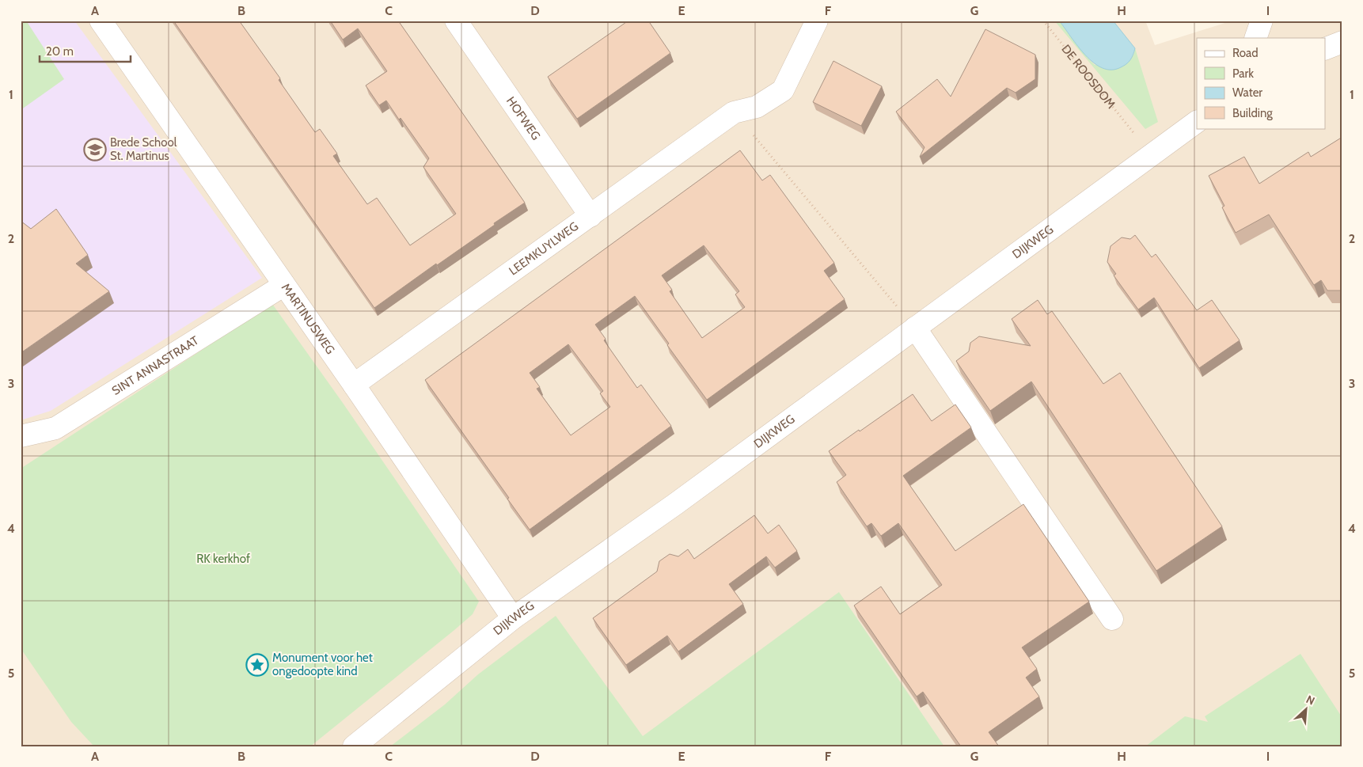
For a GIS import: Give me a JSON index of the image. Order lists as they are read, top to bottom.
{
  "streets": {
    "street": [
      "HOFWEG",
      "DIJKWEG",
      "LEEMKUYLWEG",
      "MARTINUSWEG",
      "SINT ANNASTRAAT"
    ],
    "path": ["DE ROOSDOM"]
  },
  "crossings": [
    ["HOFWEG", "LEEMKUYLWEG"],
    ["DIJKWEG", "MARTINUSWEG"],
    ["LEEMKUYLWEG", "MARTINUSWEG"],
    ["MARTINUSWEG", "SINT ANNASTRAAT"]
  ],
  "parks": ["RK kerkhof"],
  "places": {
    "school or university": ["Brede School St. Martinus"],
    "place": ["Monument voor het ongedoopte kind"]
  },
  "legend": [
    "Road",
    "Park",
    "Water",
    "Building"
  ],
  "scale_bar": "20 m",
  "north": "top right",
  "grid": {
    "columns": [
      "A",
      "B",
      "C",
      "D",
      "E",
      "F",
      "G",
      "H",
      "I"
    ],
    "rows": [
      "1",
      "2",
      "3",
      "4",
      "5"
    ]
  }
}
